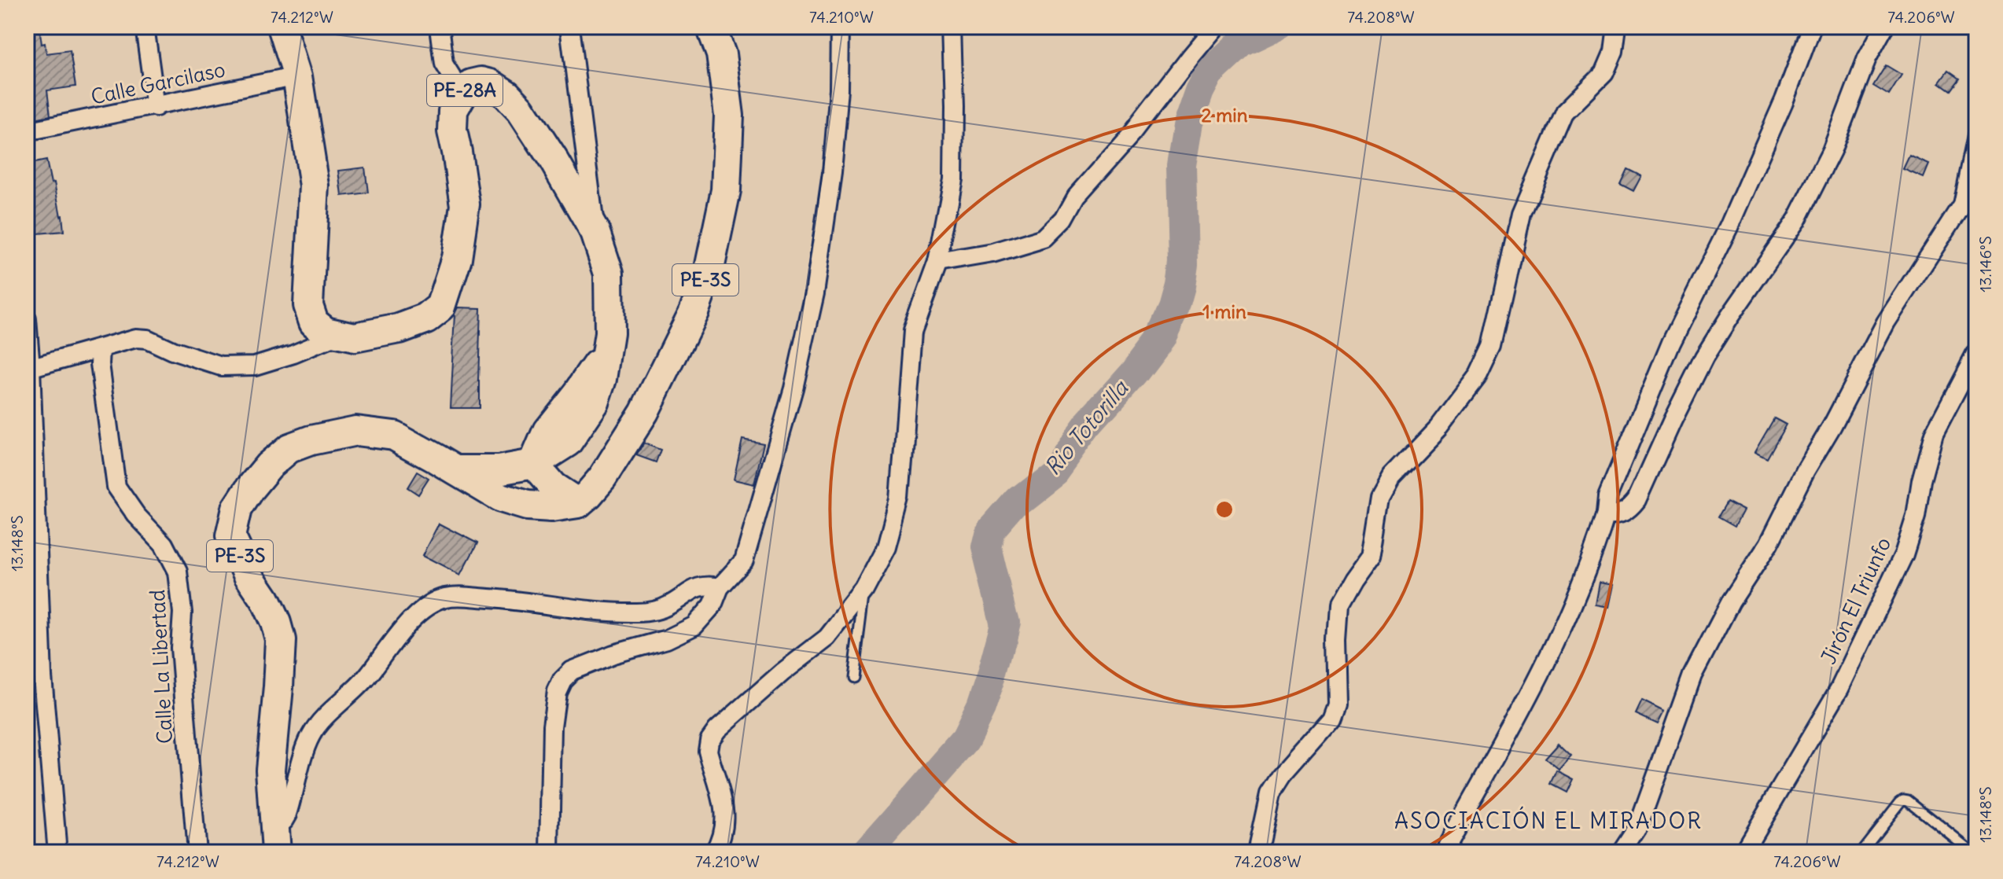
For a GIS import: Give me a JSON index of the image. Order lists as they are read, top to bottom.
{
  "streets": {
    "highway": ["PE-28A", "PE-3S"],
    "street": ["Calle Garcilaso", "Jirón El Triunfo", "Calle La Libertad"]
  },
  "districts": ["ASOCIACIÓN EL MIRADOR"],
  "water": ["Rio Totorilla"],
  "coordinates": [
    "74.212°W",
    "74.210°W",
    "74.208°W",
    "74.206°W",
    "13.146°S",
    "13.148°S"
  ],
  "rings": ["2 min", "1 min"]
}
